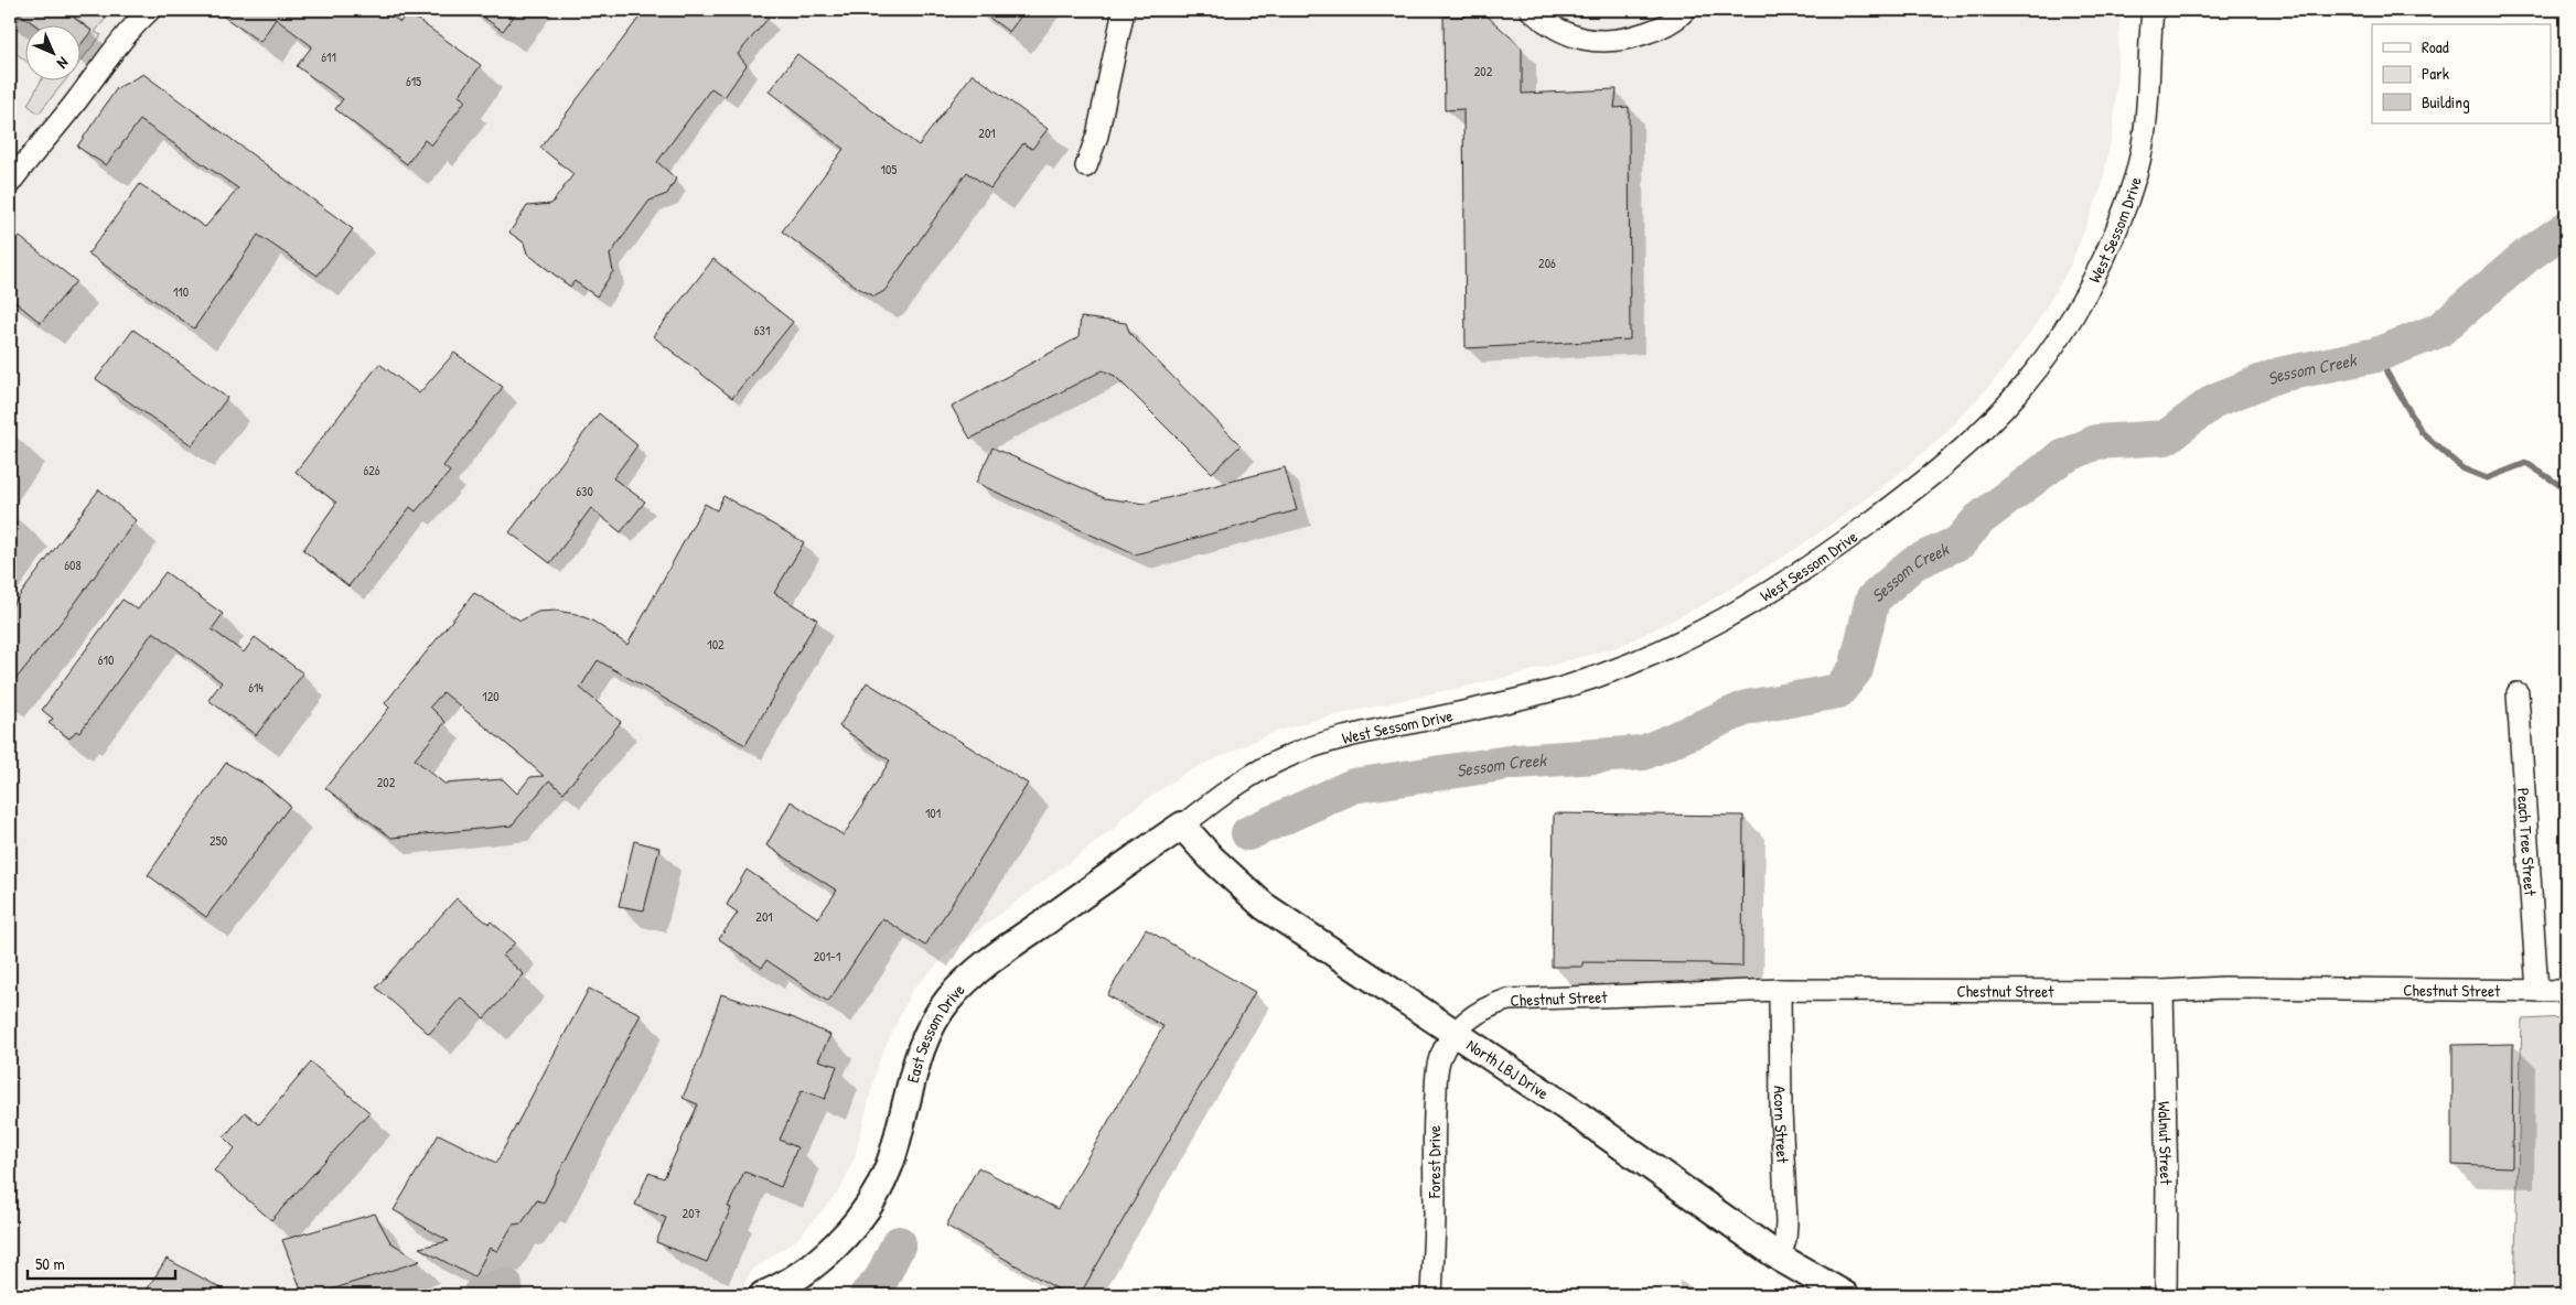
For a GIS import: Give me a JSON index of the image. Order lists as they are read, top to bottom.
{
  "streets": {
    "street": [
      "West Sessom Drive",
      "Peach Tree Street",
      "Chestnut Street",
      "East Sessom Drive",
      "North LBJ Drive",
      "Acorn Street",
      "Walnut Street",
      "Forest Drive"
    ]
  },
  "crossings": [
    ["West Sessom Drive", "East Sessom Drive"],
    ["West Sessom Drive", "North LBJ Drive"],
    ["Peach Tree Street", "Chestnut Street"],
    ["Chestnut Street", "North LBJ Drive"],
    ["Chestnut Street", "Acorn Street"],
    ["Chestnut Street", "Walnut Street"],
    ["Chestnut Street", "Forest Drive"],
    ["East Sessom Drive", "North LBJ Drive"],
    ["North LBJ Drive", "Acorn Street"],
    ["North LBJ Drive", "Forest Drive"]
  ],
  "water": ["Sessom Creek"],
  "house_numbers": [
    "611",
    "202",
    "615",
    "201",
    "105",
    "206",
    "110",
    "631",
    "626",
    "630",
    "608",
    "102",
    "610",
    "614",
    "120",
    "202",
    "101",
    "250",
    "201",
    "201-1",
    "207"
  ],
  "legend": ["Road", "Park", "Building"],
  "scale_bar": "50 m",
  "north": "bottom right"
}
